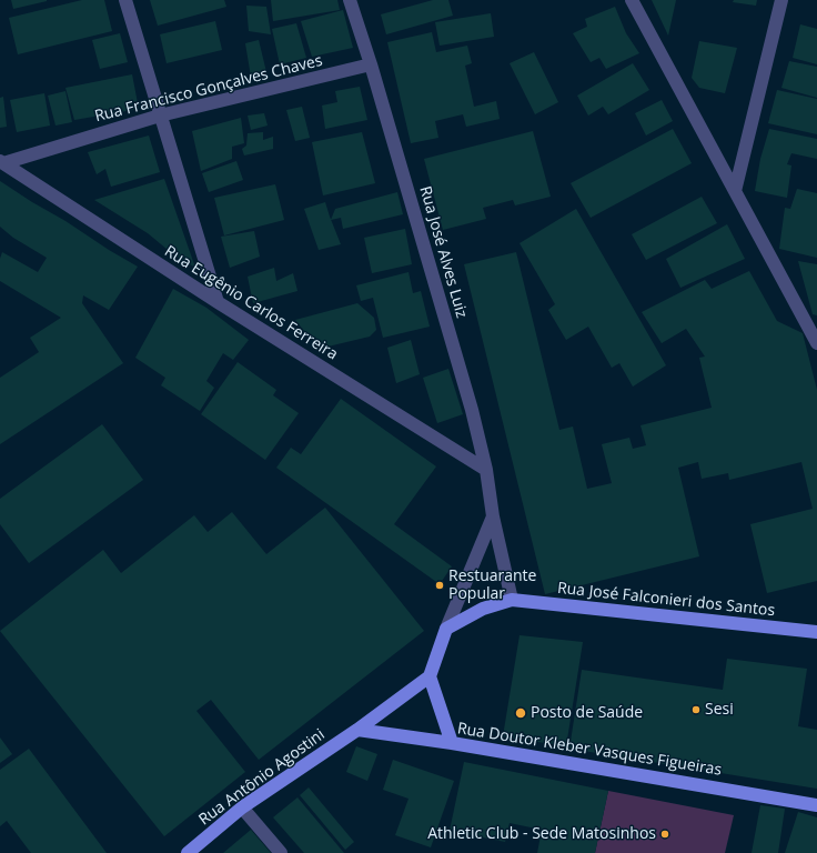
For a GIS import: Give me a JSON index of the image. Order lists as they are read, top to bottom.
{
  "streets": {
    "main road": ["Rua José Falconieri dos Santos", "Rua Doutor Kleber Vasques Figueiras", "Rua Antônio Agostini"],
    "street": ["Rua Francisco Gonçalves Chaves", "Rua José Alves Luiz", "Rua Eugênio Carlos Ferreira"]
  },
  "crossings": [
    ["Rua Francisco Gonçalves Chaves", "Rua José Alves Luiz"],
    ["Rua Francisco Gonçalves Chaves", "Rua Eugênio Carlos Ferreira"],
    ["Rua José Alves Luiz", "Rua Eugênio Carlos Ferreira"],
    ["Rua José Alves Luiz", "Rua José Falconieri dos Santos"],
    ["Rua Doutor Kleber Vasques Figueiras", "Rua Antônio Agostini"]
  ],
  "places": [
    "Restuarante Popular",
    "Sesi",
    "Posto de Saúde",
    "Athletic Club - Sede Matosinhos"
  ]
}
